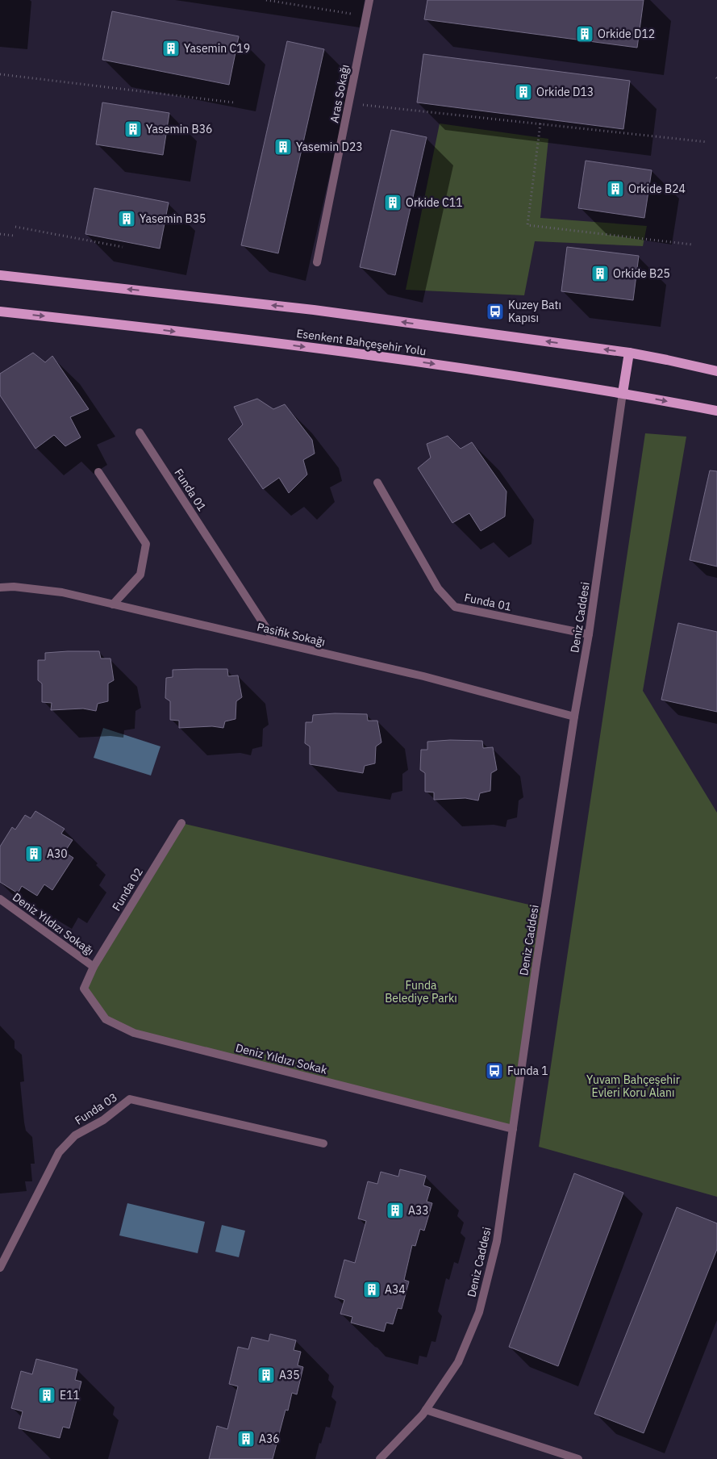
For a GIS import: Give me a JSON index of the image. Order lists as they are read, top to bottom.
{
  "streets": {
    "main road": ["Esenkent Bahçeşehir Yolu"],
    "street": [
      "Aras Sokağı",
      "Funda 01",
      "Deniz Caddesi",
      "Pasifik Sokağı",
      "Funda 02",
      "Deniz Yıldızı Sokağı",
      "Deniz Yıldızı Sokak",
      "Funda 03"
    ]
  },
  "crossings": [
    ["Esenkent Bahçeşehir Yolu", "Deniz Caddesi"],
    ["Funda 01", "Deniz Caddesi"],
    ["Funda 01", "Pasifik Sokağı"],
    ["Deniz Caddesi", "Pasifik Sokağı"],
    ["Deniz Caddesi", "Deniz Yıldızı Sokak"],
    ["Funda 02", "Deniz Yıldızı Sokağı"],
    ["Funda 02", "Deniz Yıldızı Sokak"],
    ["Deniz Yıldızı Sokağı", "Deniz Yıldızı Sokak"]
  ],
  "parks": ["Funda Belediye Parkı", "Yuvam Bahçeşehir Evleri Koru Alanı"],
  "places": {
    "building": [
      "Orkide D12",
      "Yasemin C19",
      "Orkide D13",
      "Yasemin B36",
      "Yasemin D23",
      "Orkide B24",
      "Orkide C11",
      "Yasemin B35",
      "Orkide B25",
      "A30",
      "A33",
      "A34",
      "A35",
      "E11",
      "A36"
    ],
    "bus stop": ["Kuzey Batı Kapısı", "Funda 1"]
  }
}
